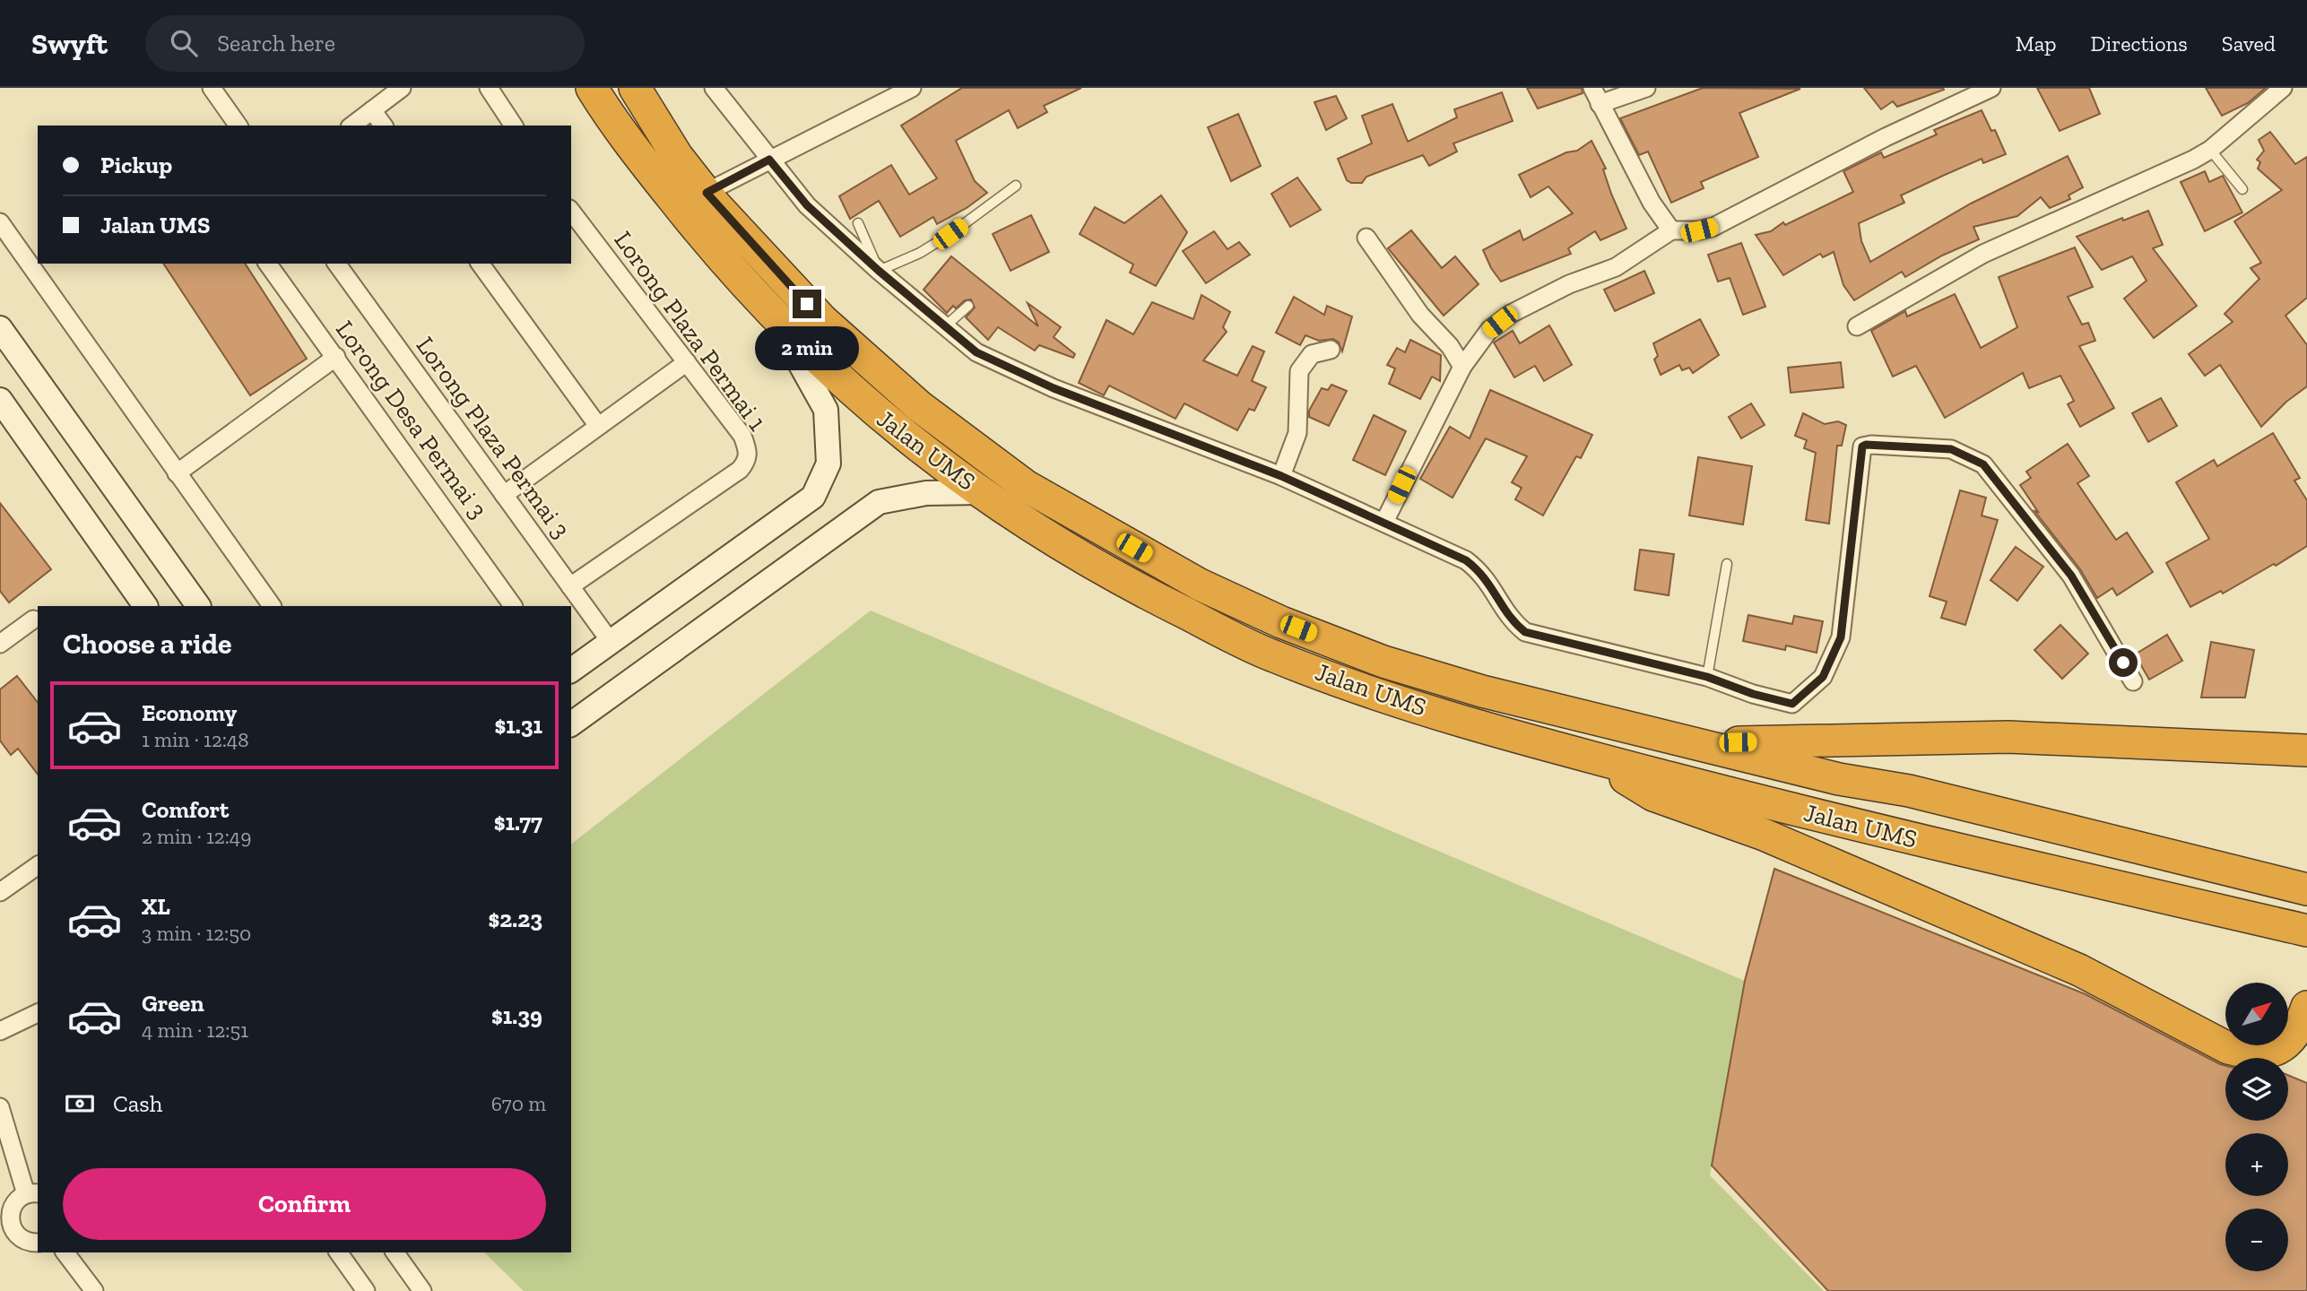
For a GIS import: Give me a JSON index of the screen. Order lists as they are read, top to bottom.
{
  "streets": {
    "highway": ["Jalan UMS"],
    "street": ["Lorong Plaza Permai 1", "Lorong Desa Permai 3", "Lorong Plaza Permai 3"]
  },
  "crossings": [
    ["Lorong Plaza Permai 1", "Lorong Plaza Permai 3"]
  ],
  "north": "top right",
  "page": {
    "header": "Swyft",
    "search": "Search here",
    "nav": ["Map", "Directions", "Saved"],
    "banner": ["Pickup", "Jalan UMS"],
    "bubble": "2 min",
    "heading": "Choose a ride",
    "list": [
      {
        "name": "Economy",
        "note": "1 min · 12:48",
        "value": "$1.31"
      },
      {
        "name": "Comfort",
        "note": "2 min · 12:49",
        "value": "$1.77"
      },
      {
        "name": "XL",
        "note": "3 min · 12:50",
        "value": "$2.23"
      },
      {
        "name": "Green",
        "note": "4 min · 12:51",
        "value": "$1.39"
      }
    ],
    "map_buttons": ["+", "−"],
    "pay": ["Cash", "670 m"],
    "buttons": "Confirm"
  }
}
